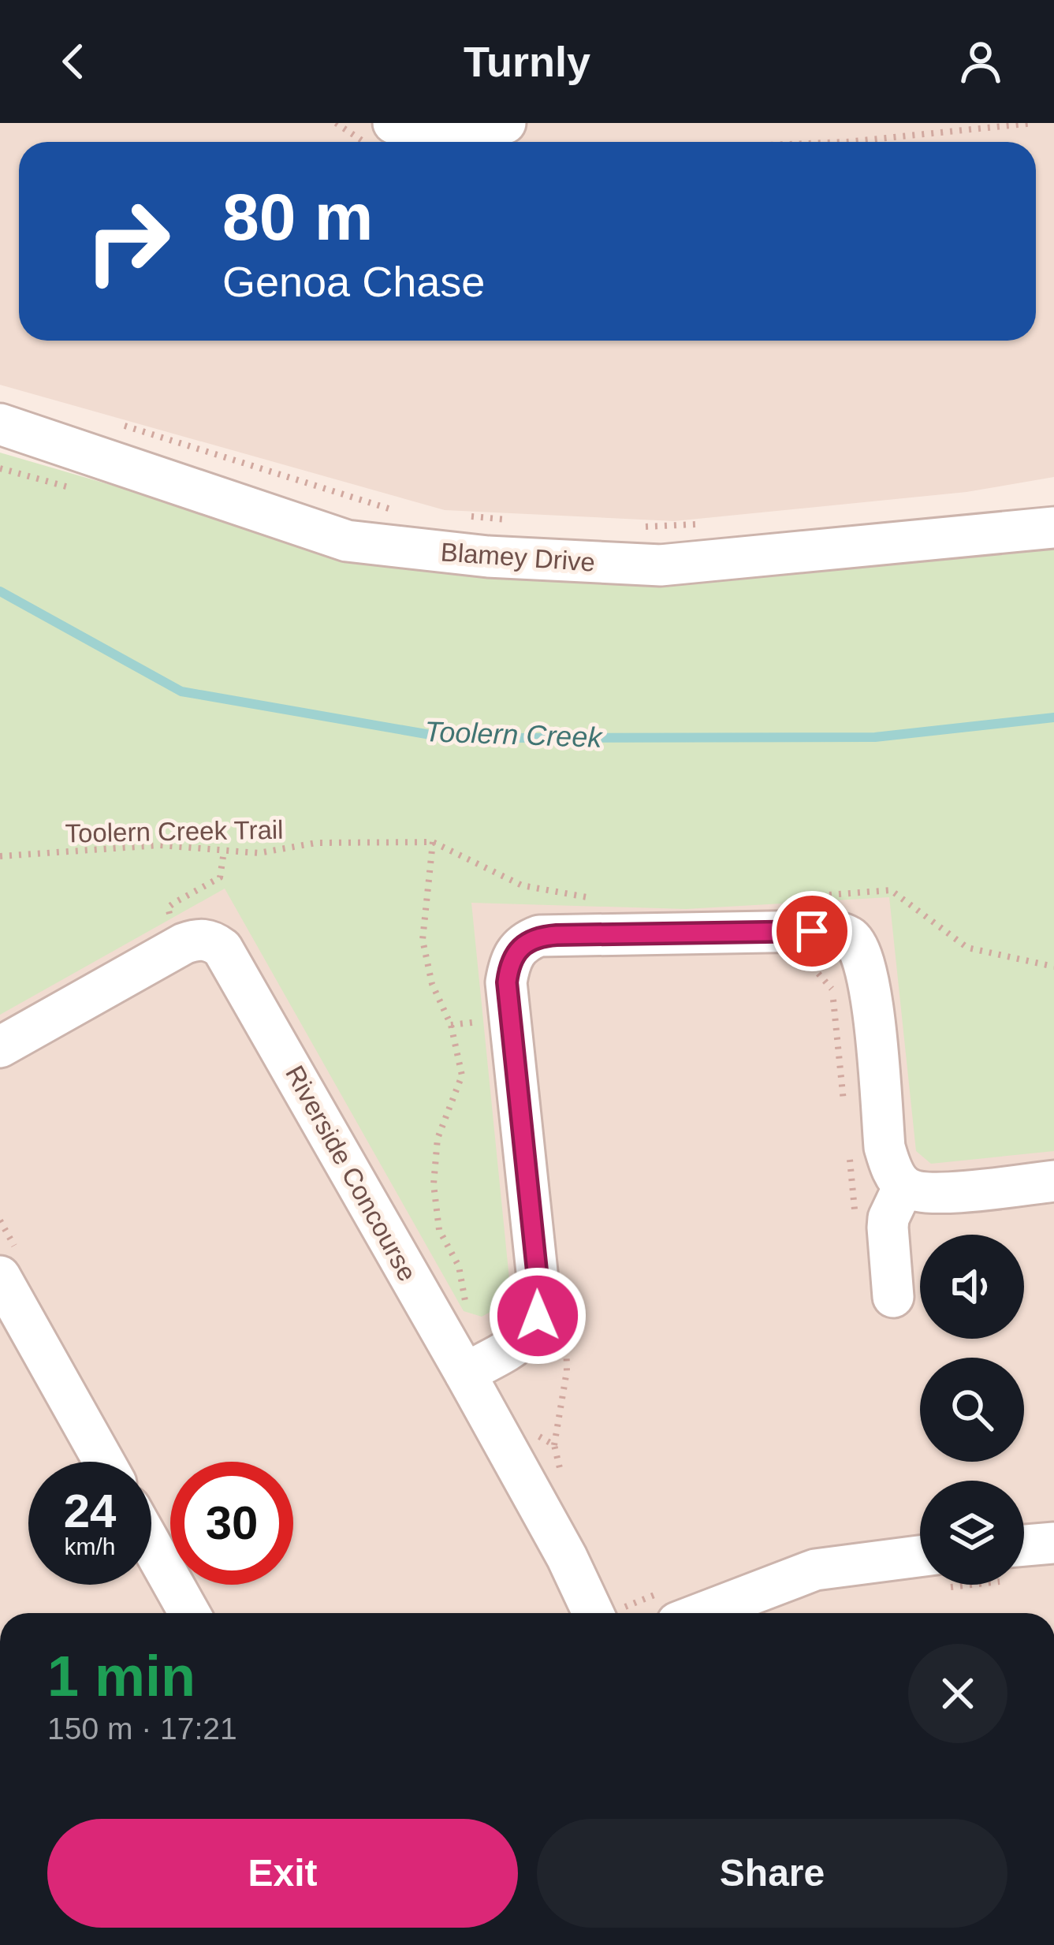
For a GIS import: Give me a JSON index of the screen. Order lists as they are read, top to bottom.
{
  "streets": {
    "street": ["Blamey Drive", "Riverside Concourse"],
    "path": ["Toolern Creek Trail"]
  },
  "water": ["Toolern Creek"],
  "page": {
    "header": "Turnly",
    "turn": ["80 m", "Genoa Chase"],
    "speed": "24 km/h",
    "limit": "30",
    "heading": ["1 min", "150 m · 17:21"],
    "buttons": ["Exit", "Share"]
  }
}
